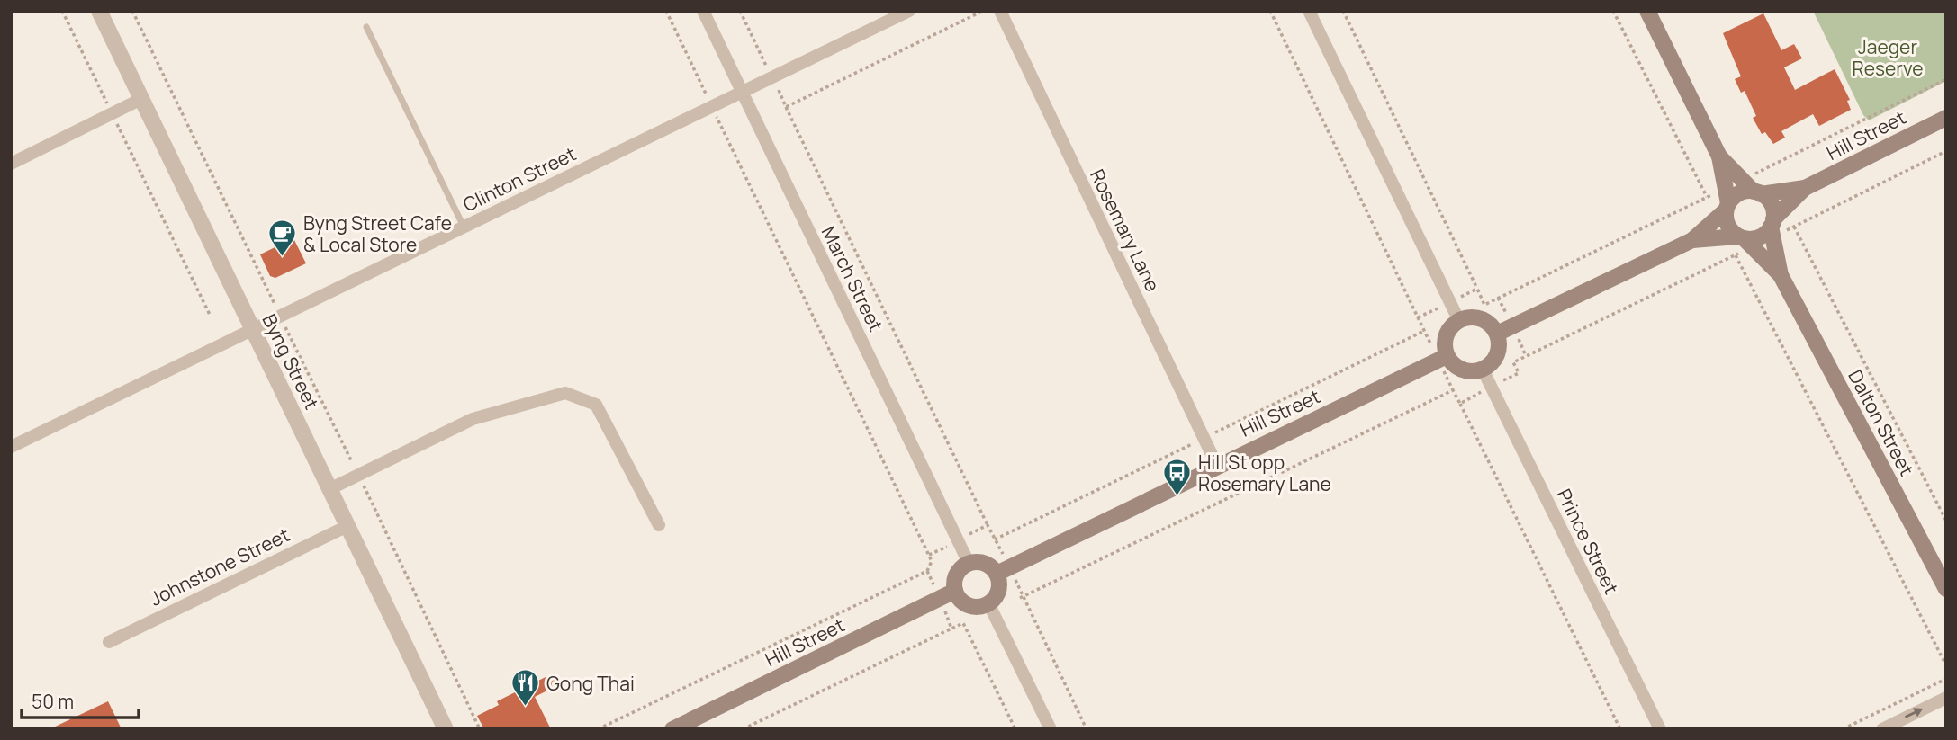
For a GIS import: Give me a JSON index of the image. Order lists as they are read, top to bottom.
{
  "streets": {
    "main road": ["Hill Street", "Dalton Street"],
    "street": [
      "Clinton Street",
      "Rosemary Lane",
      "March Street",
      "Byng Street",
      "Prince Street",
      "Johnstone Street"
    ]
  },
  "crossings": [
    ["Hill Street", "Rosemary Lane"],
    ["Hill Street", "March Street"],
    ["Hill Street", "Dalton Street"],
    ["Hill Street", "Prince Street"],
    ["Clinton Street", "March Street"],
    ["Clinton Street", "Byng Street"],
    ["Byng Street", "Johnstone Street"]
  ],
  "parks": ["Jaeger Reserve"],
  "places": {
    "cafe": ["Byng Street Cafe & Local Store"],
    "bus stop": ["Hill St opp Rosemary Lane"],
    "restaurant": ["Gong Thai"]
  },
  "scale_bar": "50 m"
}
